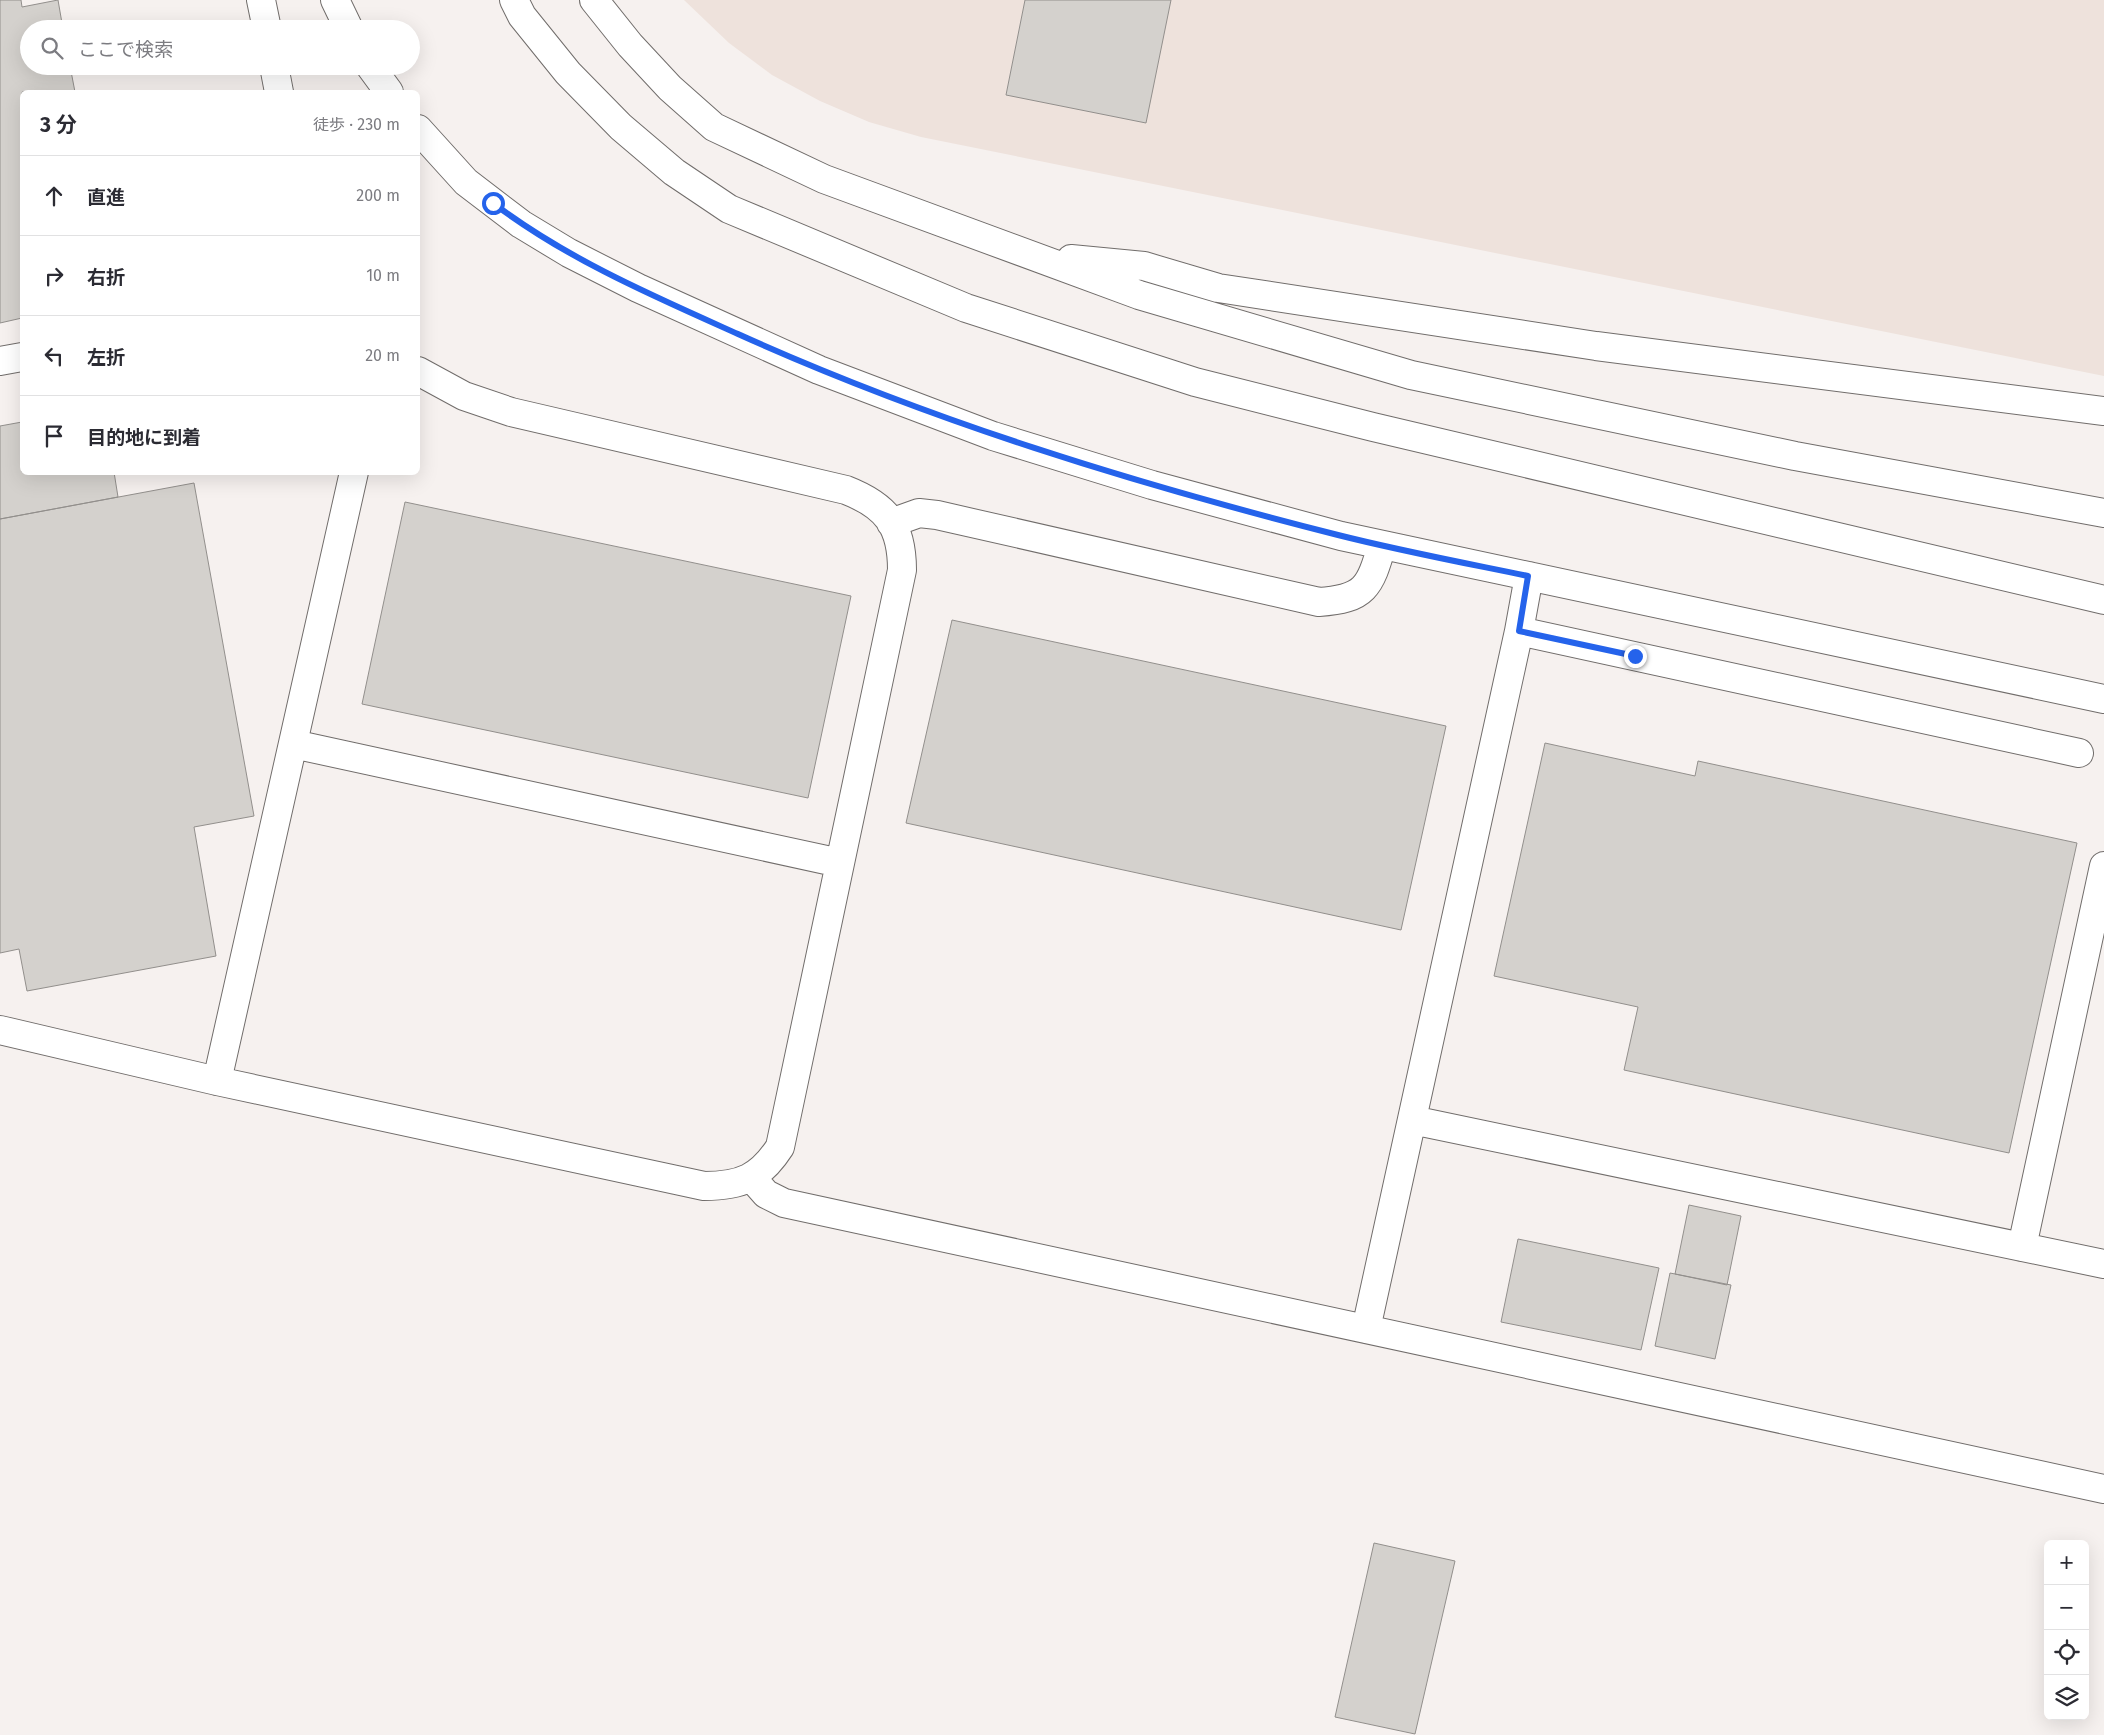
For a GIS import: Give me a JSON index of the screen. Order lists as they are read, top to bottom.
{
  "page": {
    "search": "ここで検索",
    "heading": ["3 分", "徒歩 · 230 m"],
    "list": [
      ["直進", "200 m"],
      ["右折", "10 m"],
      ["左折", "20 m"],
      "目的地に到着"
    ],
    "map_buttons": ["+", "−"]
  }
}
